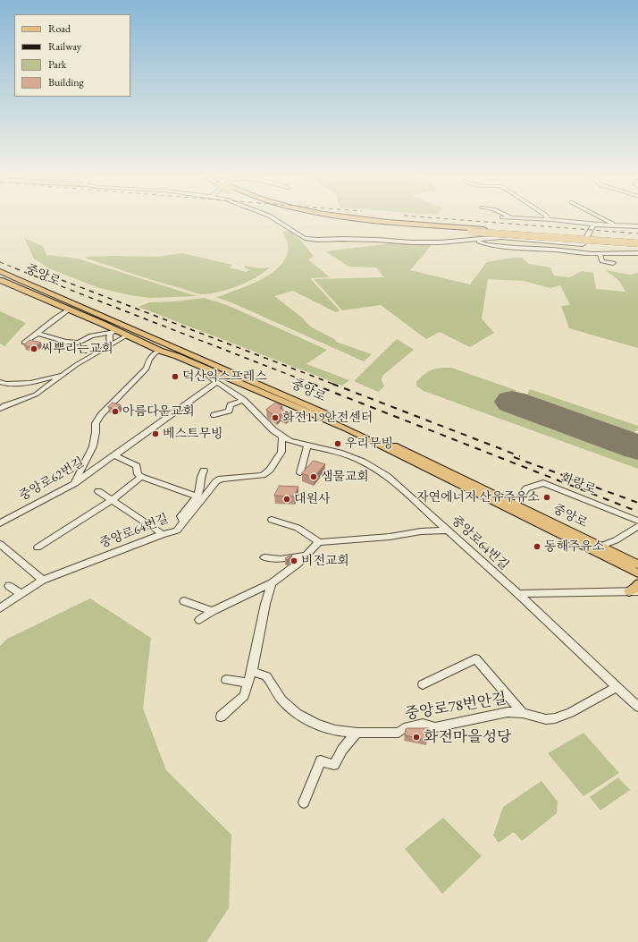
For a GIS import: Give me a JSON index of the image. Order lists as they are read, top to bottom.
{
  "streets": {
    "main road": ["중앙로"],
    "street": [
      "중앙로62번길",
      "화랑로",
      "중앙로64번길",
      "중앙로78번안길"
    ]
  },
  "crossings": [
    ["중앙로", "화랑로"],
    ["중앙로", "중앙로64번길"],
    ["중앙로62번길", "중앙로64번길"],
    ["중앙로64번길", "중앙로78번안길"]
  ],
  "places": [
    "씨뿌리는교회",
    "덕산익스프레스",
    "아름다운교회",
    "화전119안전센터",
    "베스트무빙",
    "우리무빙",
    "샘물교회",
    "자연에너지 산유주유소",
    "대원사",
    "동해주유소",
    "비전교회",
    "화전마을성당"
  ],
  "legend": [
    "Road",
    "Railway",
    "Park",
    "Building"
  ]
}
